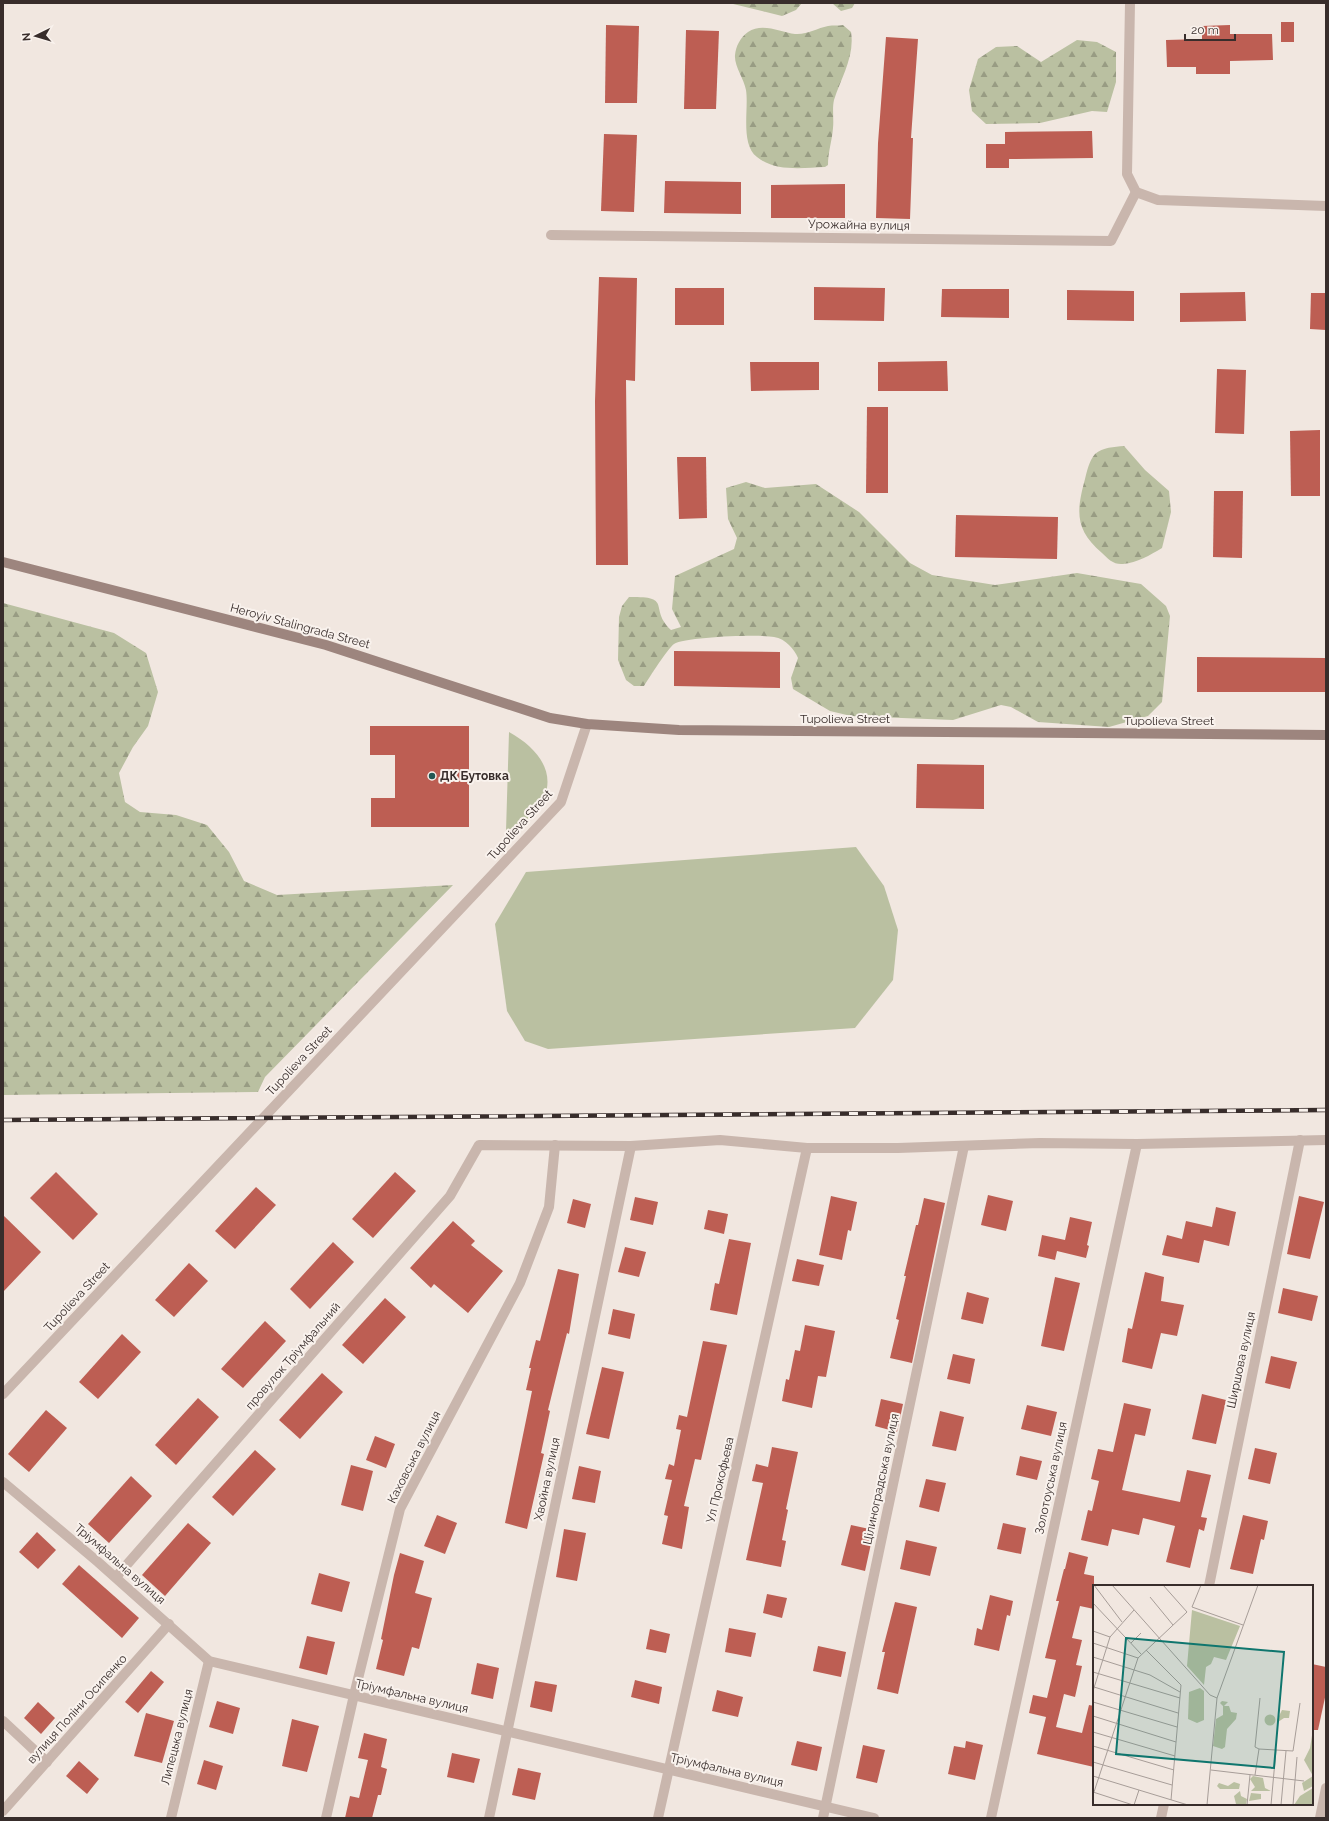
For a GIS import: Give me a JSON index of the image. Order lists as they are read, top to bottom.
{
  "streets": {
    "main road": ["Heroyiv Stalingrada Street", "Tupolieva Street"],
    "street": [
      "Урожайна вулиця",
      "провулок Тріумфальний",
      "Ширшова вулиця",
      "Каховська вулиця",
      "Золотоуська вулиця",
      "Хвойна вулиця",
      "Цілиноградська вулиця",
      "Ул Прокофьева",
      "Тріумфальна вулиця",
      "вулиця Поліни Осипенко",
      "Липецька вулиця"
    ]
  },
  "crossings": [
    ["Heroyiv Stalingrada Street", "Tupolieva Street"],
    ["провулок Тріумфальний", "Каховська вулиця"],
    ["провулок Тріумфальний", "Тріумфальна вулиця"],
    ["Каховська вулиця", "Тріумфальна вулиця"],
    ["Хвойна вулиця", "Тріумфальна вулиця"],
    ["Цілиноградська вулиця", "Тріумфальна вулиця"],
    ["Ул Прокофьева", "Тріумфальна вулиця"],
    ["Тріумфальна вулиця", "вулиця Поліни Осипенко"],
    ["Тріумфальна вулиця", "Липецька вулиця"]
  ],
  "places": ["ДК Бутовка"],
  "scale_bar": "20 m",
  "north": "left"
}
